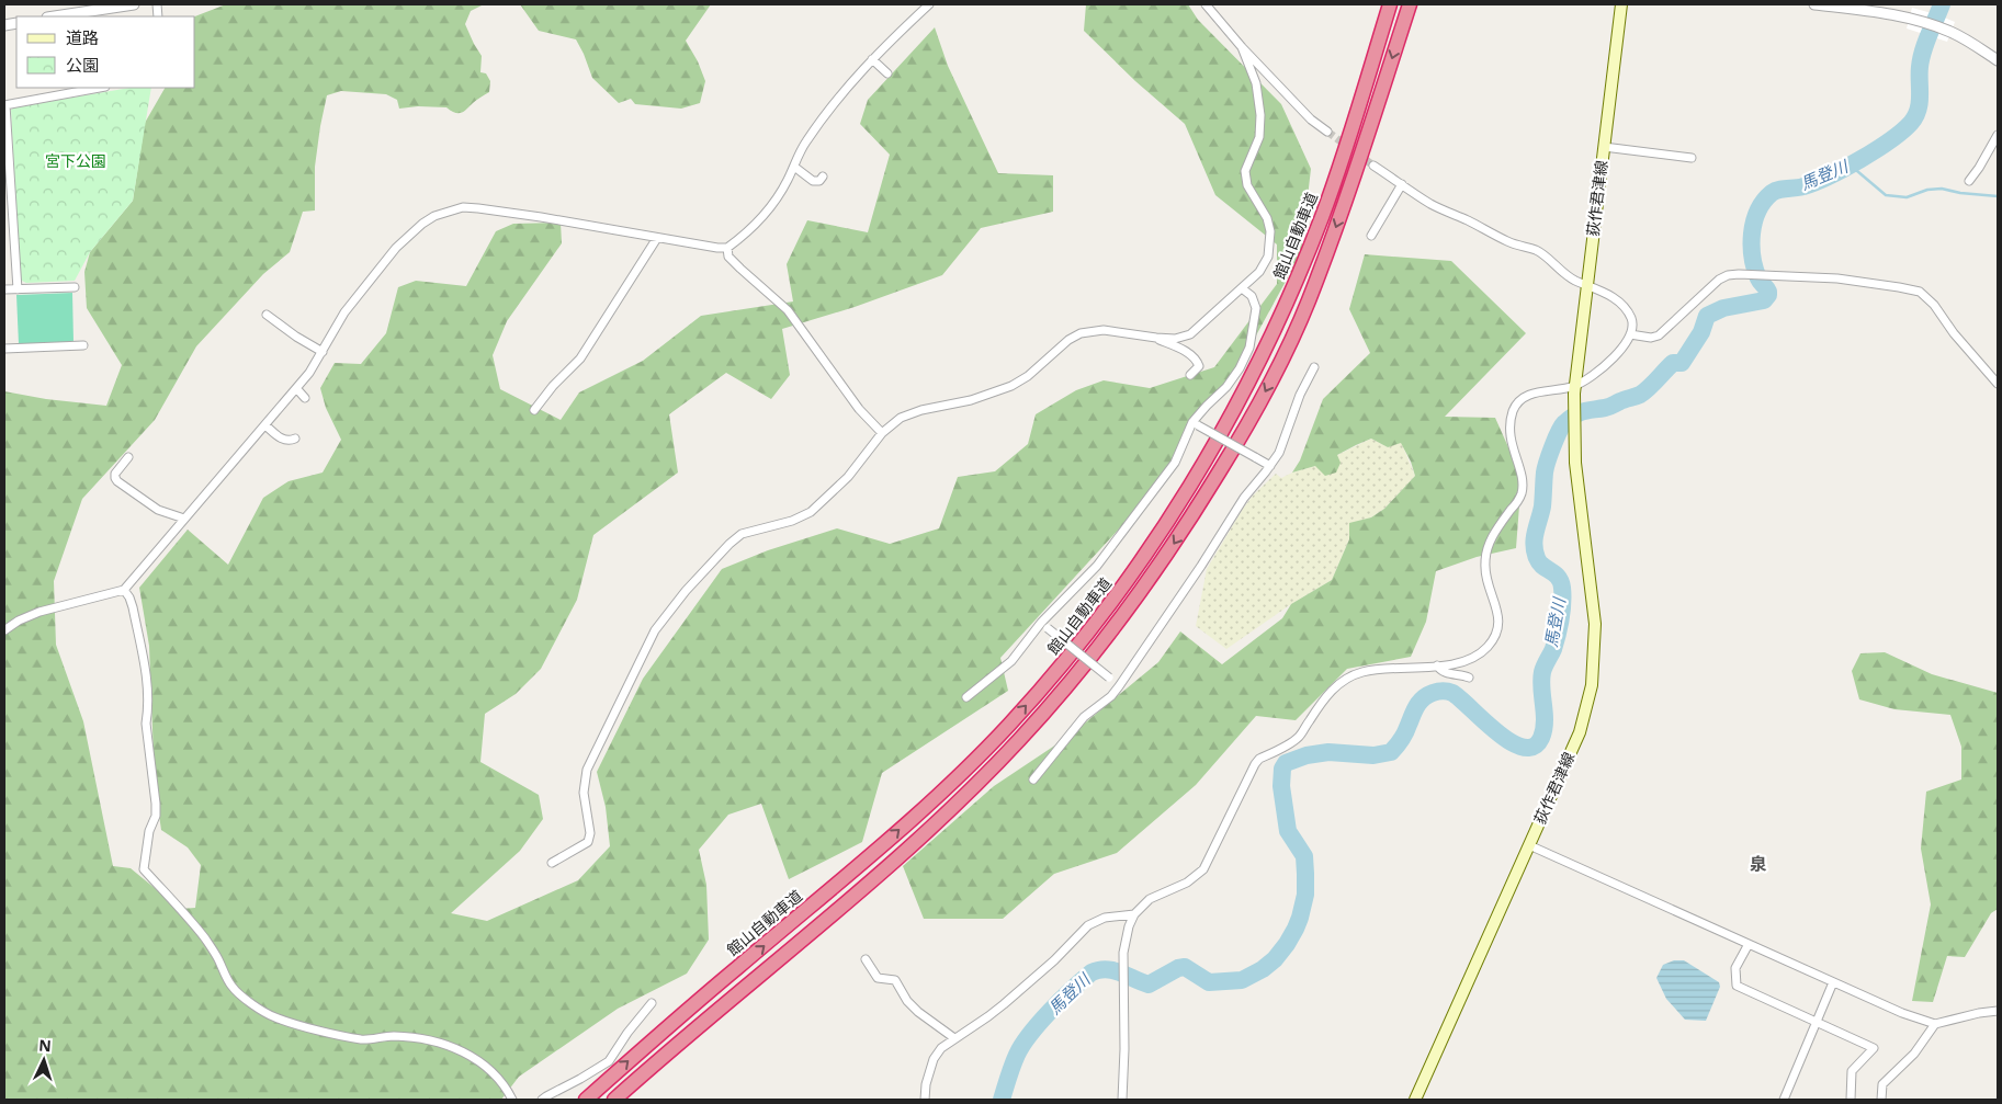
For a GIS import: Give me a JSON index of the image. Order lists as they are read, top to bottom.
{
  "streets": {
    "highway": ["館山自動車道"],
    "main road": ["荻作君津線"]
  },
  "districts": ["泉"],
  "water": ["馬登川"],
  "parks": ["宮下公園"],
  "legend": ["道路", "公園"],
  "north": "top"
}
